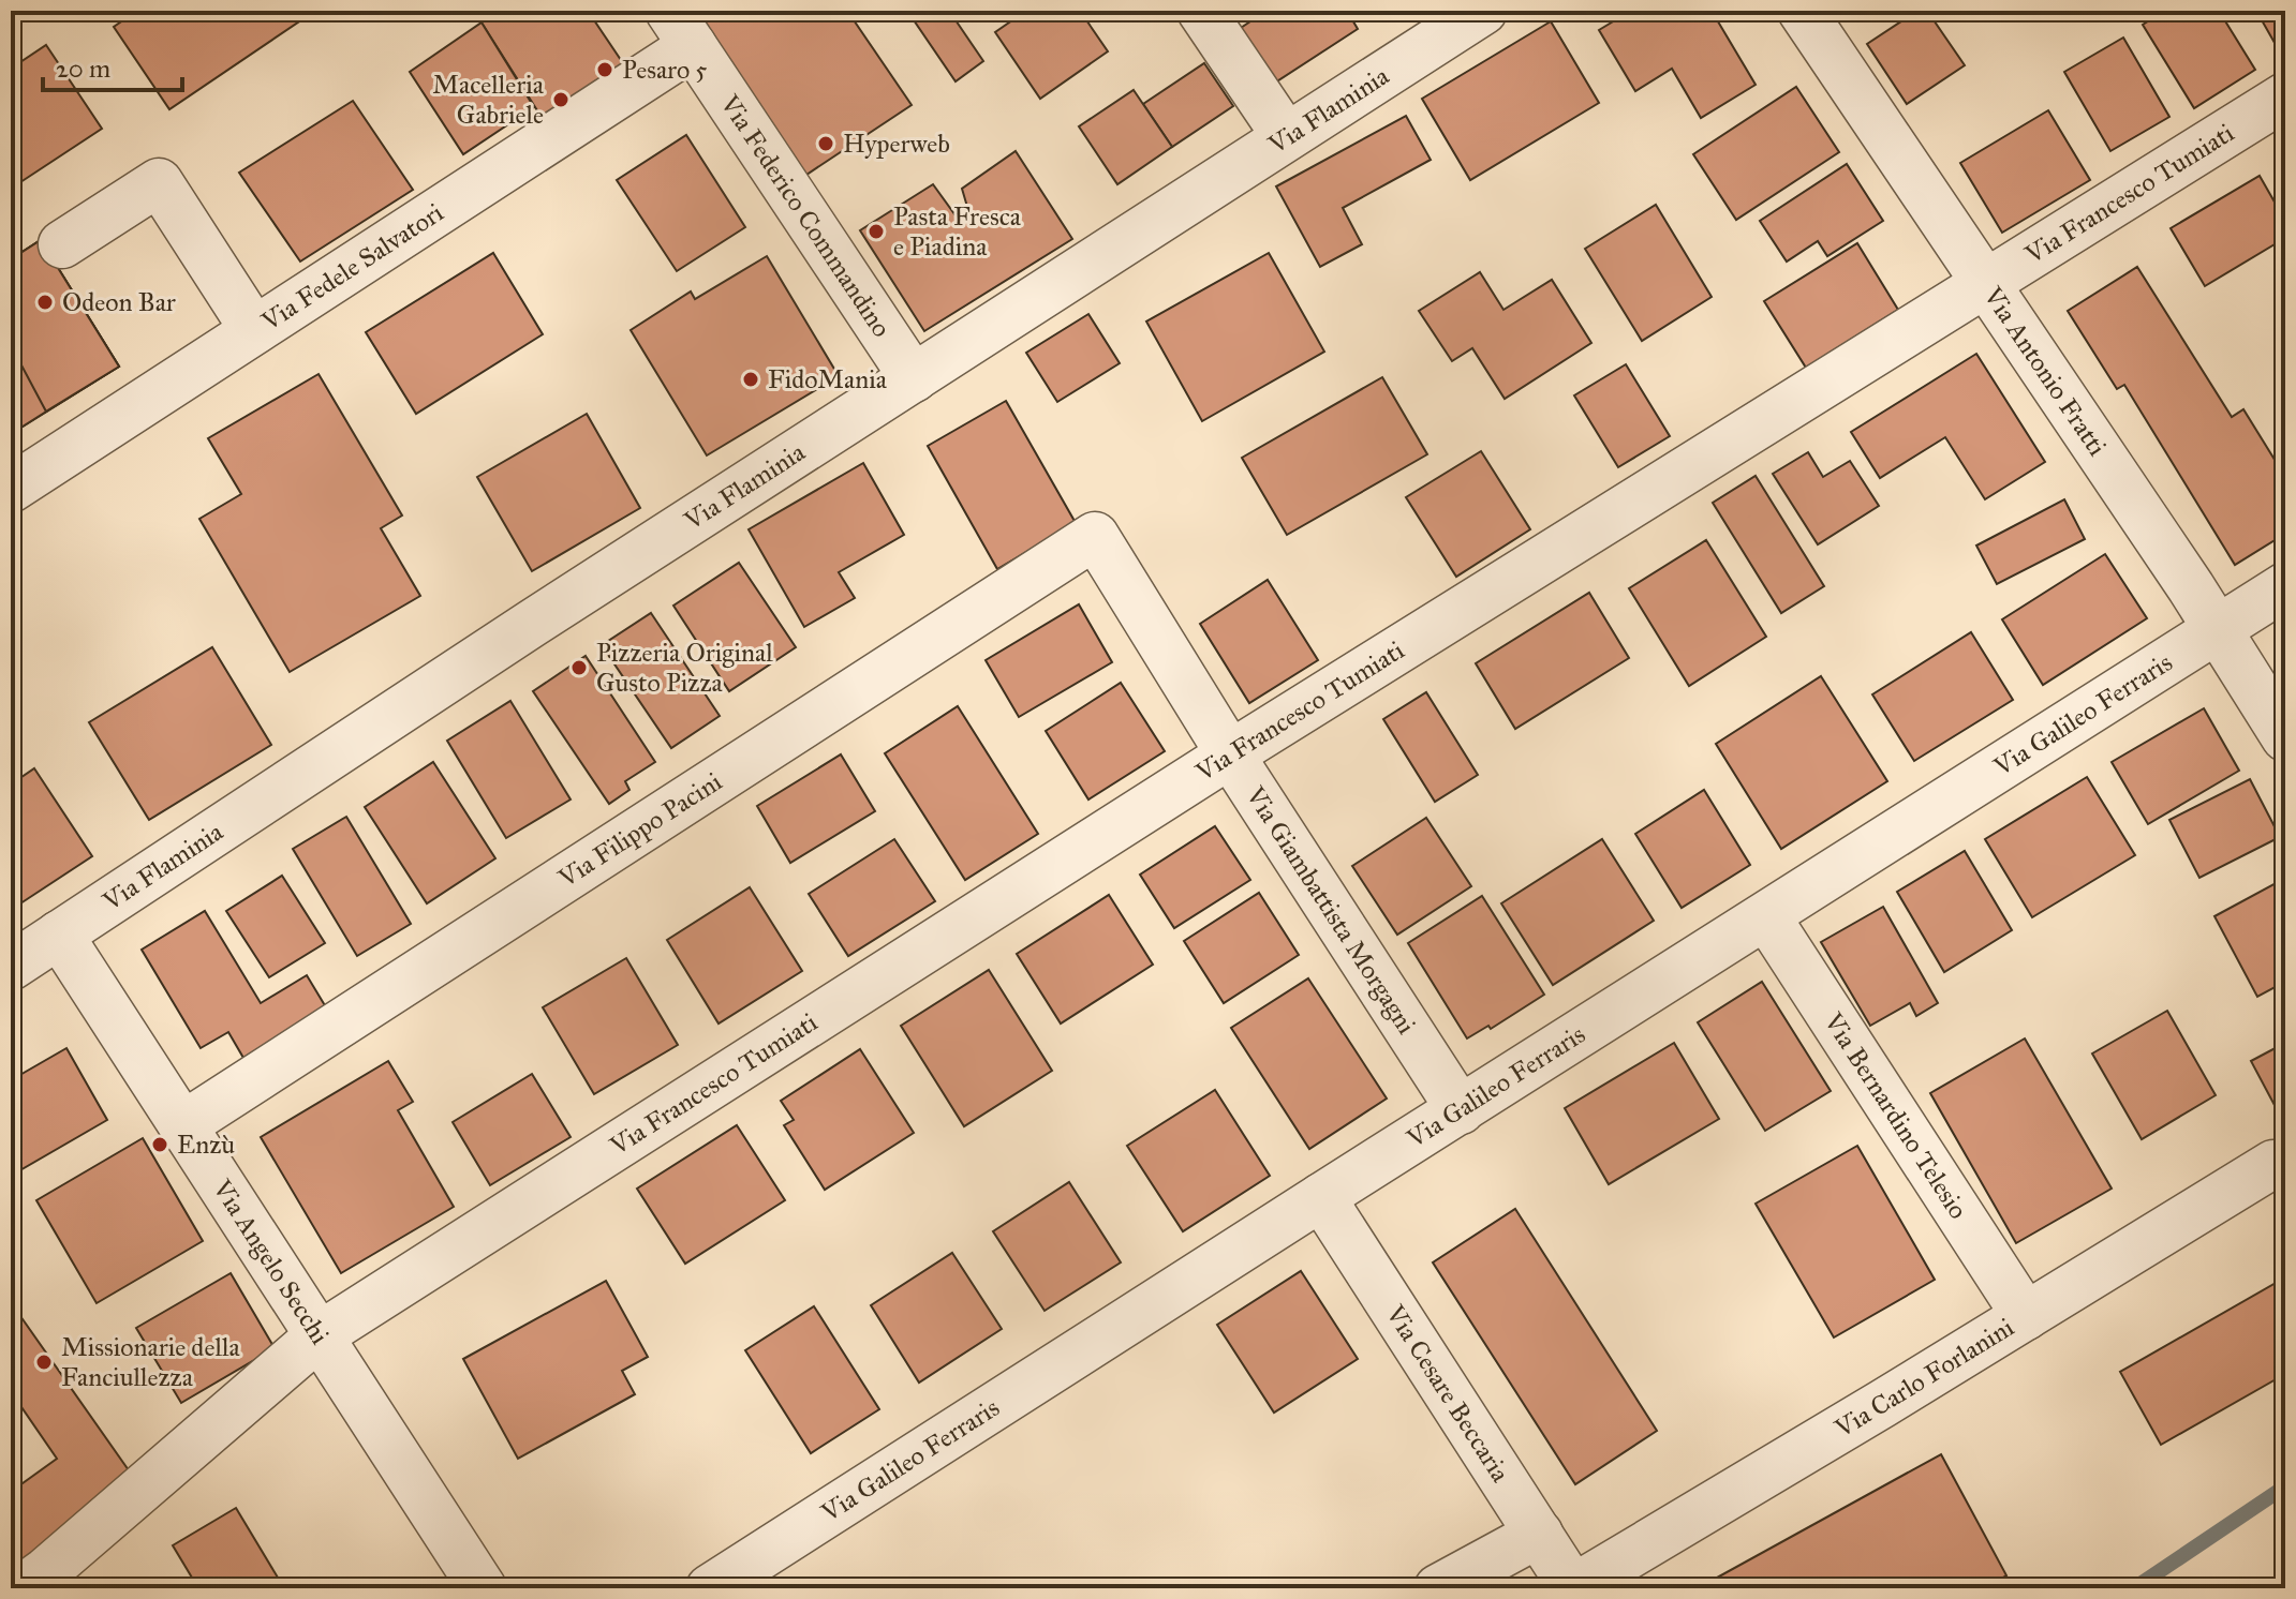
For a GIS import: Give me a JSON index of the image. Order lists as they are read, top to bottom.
{
  "streets": {
    "street": [
      "Via Flaminia",
      "Via Francesco Tumiati",
      "Via Federico Commandino",
      "Via Fedele Salvatori",
      "Via Antonio Fratti",
      "Via Galileo Ferraris",
      "Via Filippo Pacini",
      "Via Giambattista Morgagni",
      "Via Bernardino Telesio",
      "Via Angelo Secchi",
      "Via Carlo Forlanini",
      "Via Cesare Beccaria"
    ]
  },
  "crossings": [
    ["Via Flaminia", "Via Federico Commandino"],
    ["Via Flaminia", "Via Angelo Secchi"],
    ["Via Francesco Tumiati", "Via Antonio Fratti"],
    ["Via Francesco Tumiati", "Via Giambattista Morgagni"],
    ["Via Francesco Tumiati", "Via Angelo Secchi"],
    ["Via Federico Commandino", "Via Fedele Salvatori"],
    ["Via Antonio Fratti", "Via Galileo Ferraris"],
    ["Via Galileo Ferraris", "Via Giambattista Morgagni"],
    ["Via Galileo Ferraris", "Via Bernardino Telesio"],
    ["Via Galileo Ferraris", "Via Cesare Beccaria"],
    ["Via Filippo Pacini", "Via Giambattista Morgagni"],
    ["Via Filippo Pacini", "Via Angelo Secchi"],
    ["Via Bernardino Telesio", "Via Carlo Forlanini"],
    ["Via Carlo Forlanini", "Via Cesare Beccaria"]
  ],
  "places": [
    "Pesaro 5",
    "Macelleria Gabriele",
    "Hyperweb",
    "Pasta Fresca e Piadina",
    "Odeon Bar",
    "FidoMania",
    "Pizzeria Original Gusto Pizza",
    "Enzù",
    "Missionarie della Fanciullezza"
  ],
  "scale_bar": "20 m"
}
